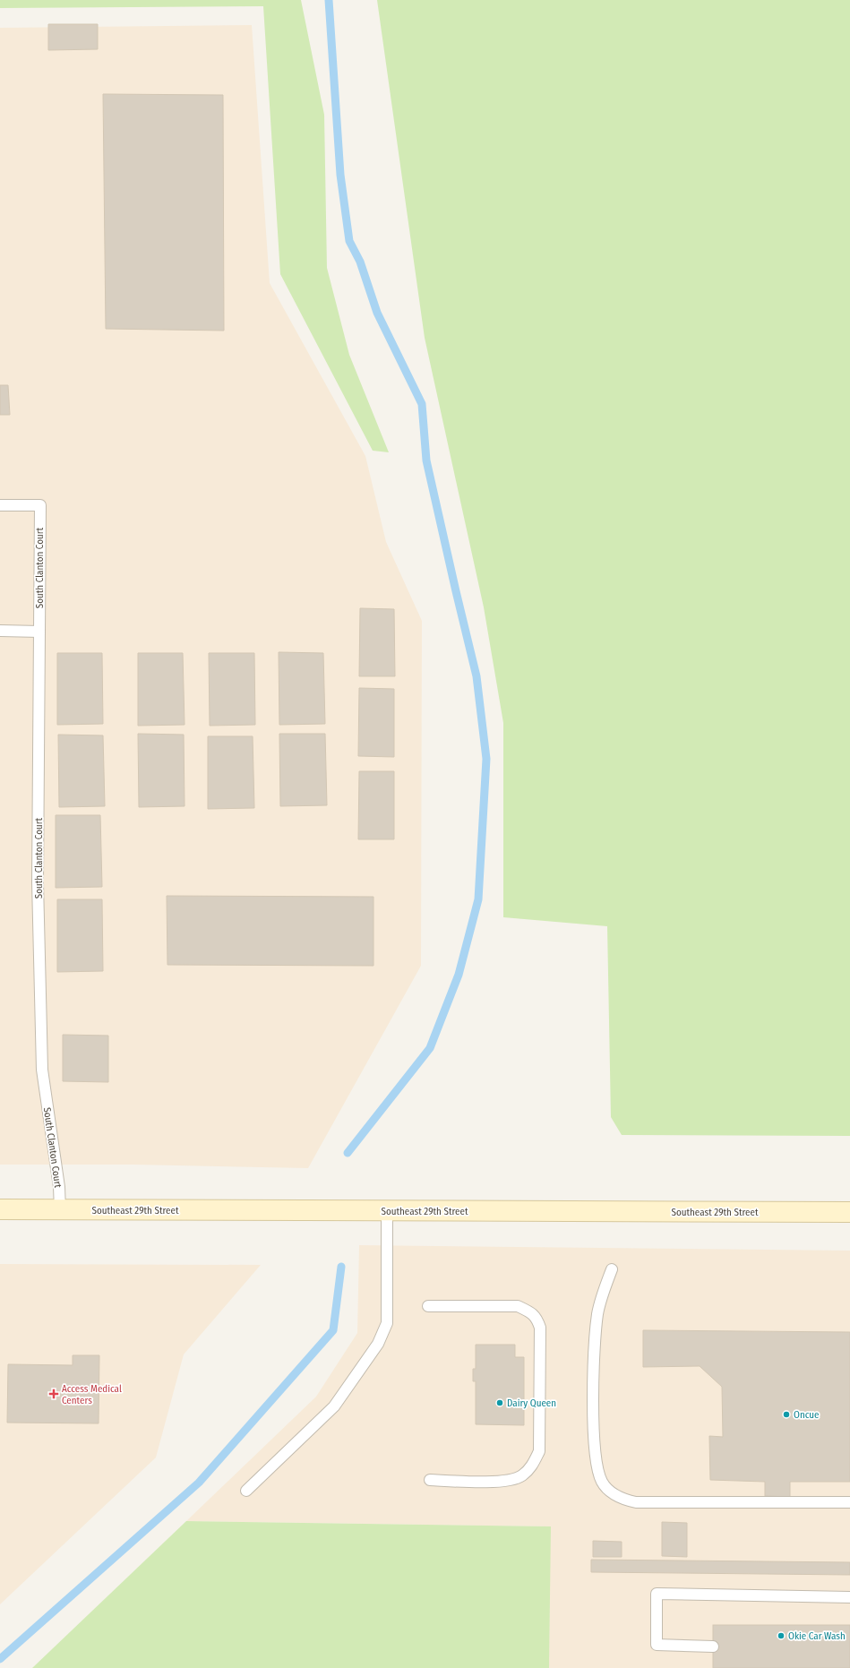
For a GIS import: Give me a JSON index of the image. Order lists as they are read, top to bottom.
{
  "streets": {
    "main road": ["Southeast 29th Street"],
    "lane": ["South Clanton Court"]
  },
  "crossings": [
    ["South Clanton Court", "Southeast 29th Street"]
  ],
  "places": {
    "health": ["Access Medical Centers"],
    "other": ["Dairy Queen", "Oncue", "Okie Car Wash"]
  }
}
